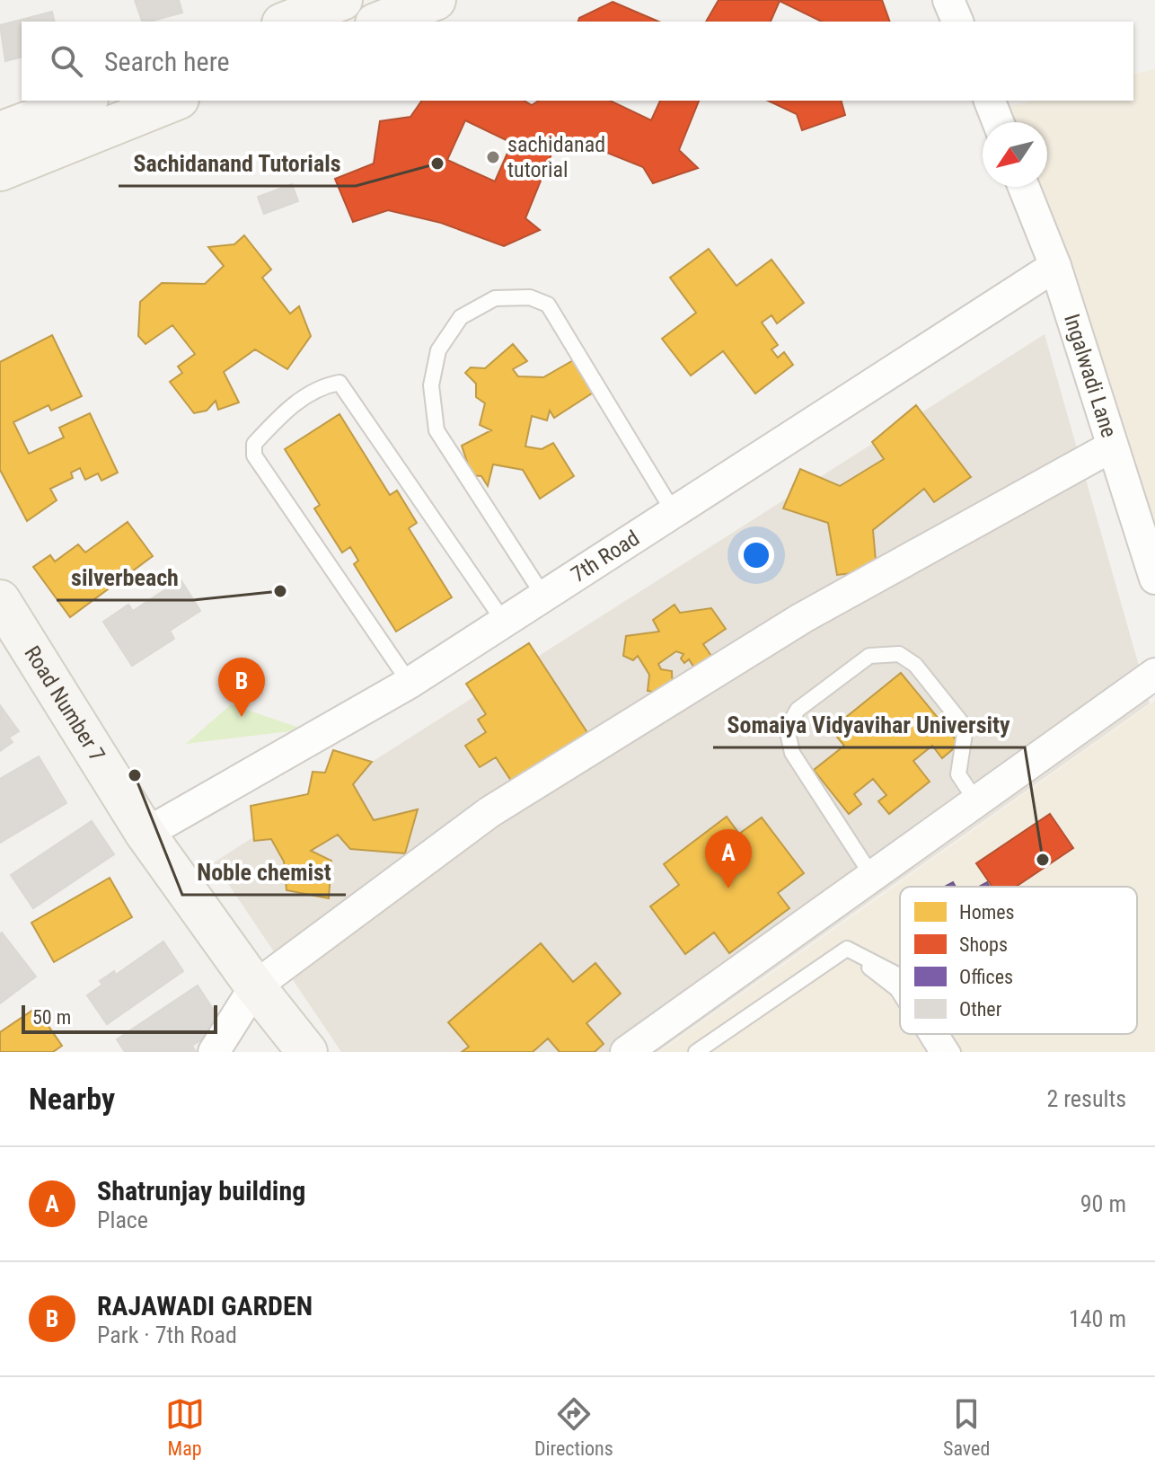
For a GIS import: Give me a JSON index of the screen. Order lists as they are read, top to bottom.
{
  "streets": {
    "street": ["Ingalwadi Lane", "7th Road", "Road Number 7"]
  },
  "crossings": [
    ["Ingalwadi Lane", "7th Road"],
    ["7th Road", "Road Number 7"]
  ],
  "places": [
    "sachidanad tutorial",
    "Sachidanand Tutorials",
    "silverbeach",
    "Noble chemist",
    "Somaiya Vidyavihar University"
  ],
  "legend": [
    "Homes",
    "Shops",
    "Offices",
    "Other"
  ],
  "scale_bar": "50 m",
  "north": "bottom left",
  "page": {
    "search": "Search here",
    "pins": ["B", "A"],
    "scale": "50 m",
    "heading": ["Nearby", "2 results"],
    "list": [
      {
        "mark": "A",
        "name": "Shatrunjay building",
        "note": "Place",
        "value": "90 m"
      },
      {
        "mark": "B",
        "name": "RAJAWADI GARDEN",
        "note": "Park · 7th Road",
        "value": "140 m"
      }
    ],
    "nav": ["Map", "Directions", "Saved"]
  }
}
